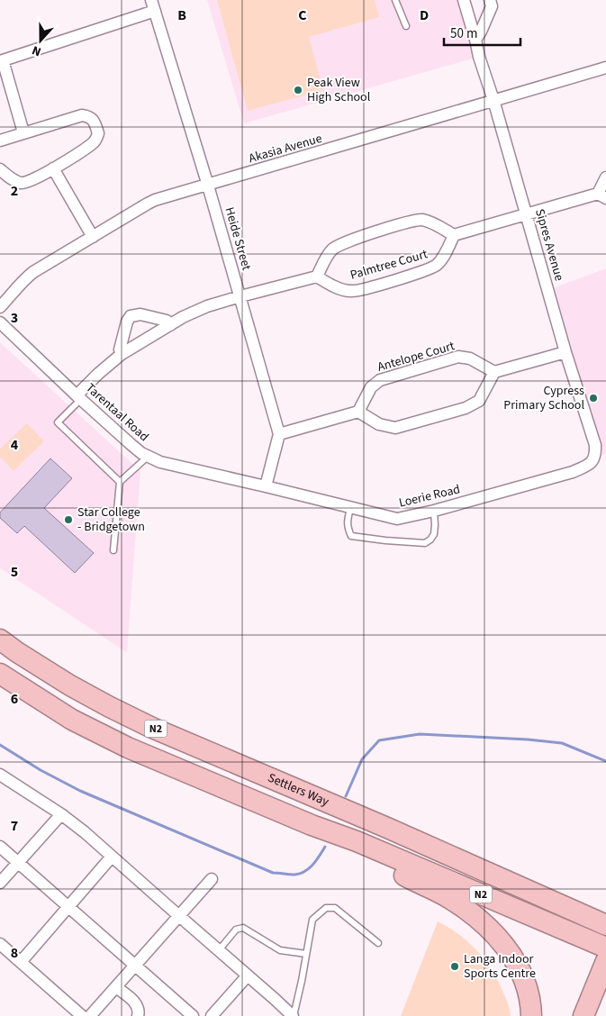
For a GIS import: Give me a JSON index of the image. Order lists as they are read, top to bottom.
{
  "streets": {
    "highway": ["N2", "Settlers Way"],
    "street": [
      "Akasia Avenue",
      "Heide Street",
      "Sipres Avenue",
      "Palmtree Court",
      "Antelope Court",
      "Tarentaal Road",
      "Loerie Road"
    ]
  },
  "crossings": [
    ["Akasia Avenue", "Heide Street"],
    ["Akasia Avenue", "Sipres Avenue"],
    ["Sipres Avenue", "Loerie Road"],
    ["Tarentaal Road", "Loerie Road"]
  ],
  "places": [
    "Peak View High School",
    "Cypress Primary School",
    "Star College - Bridgetown",
    "Langa Indoor Sports Centre"
  ],
  "scale_bar": "50 m",
  "north": "bottom",
  "grid": {
    "columns": ["B", "C", "D"],
    "rows": [
      "2",
      "3",
      "4",
      "5",
      "6",
      "7",
      "8"
    ]
  }
}
